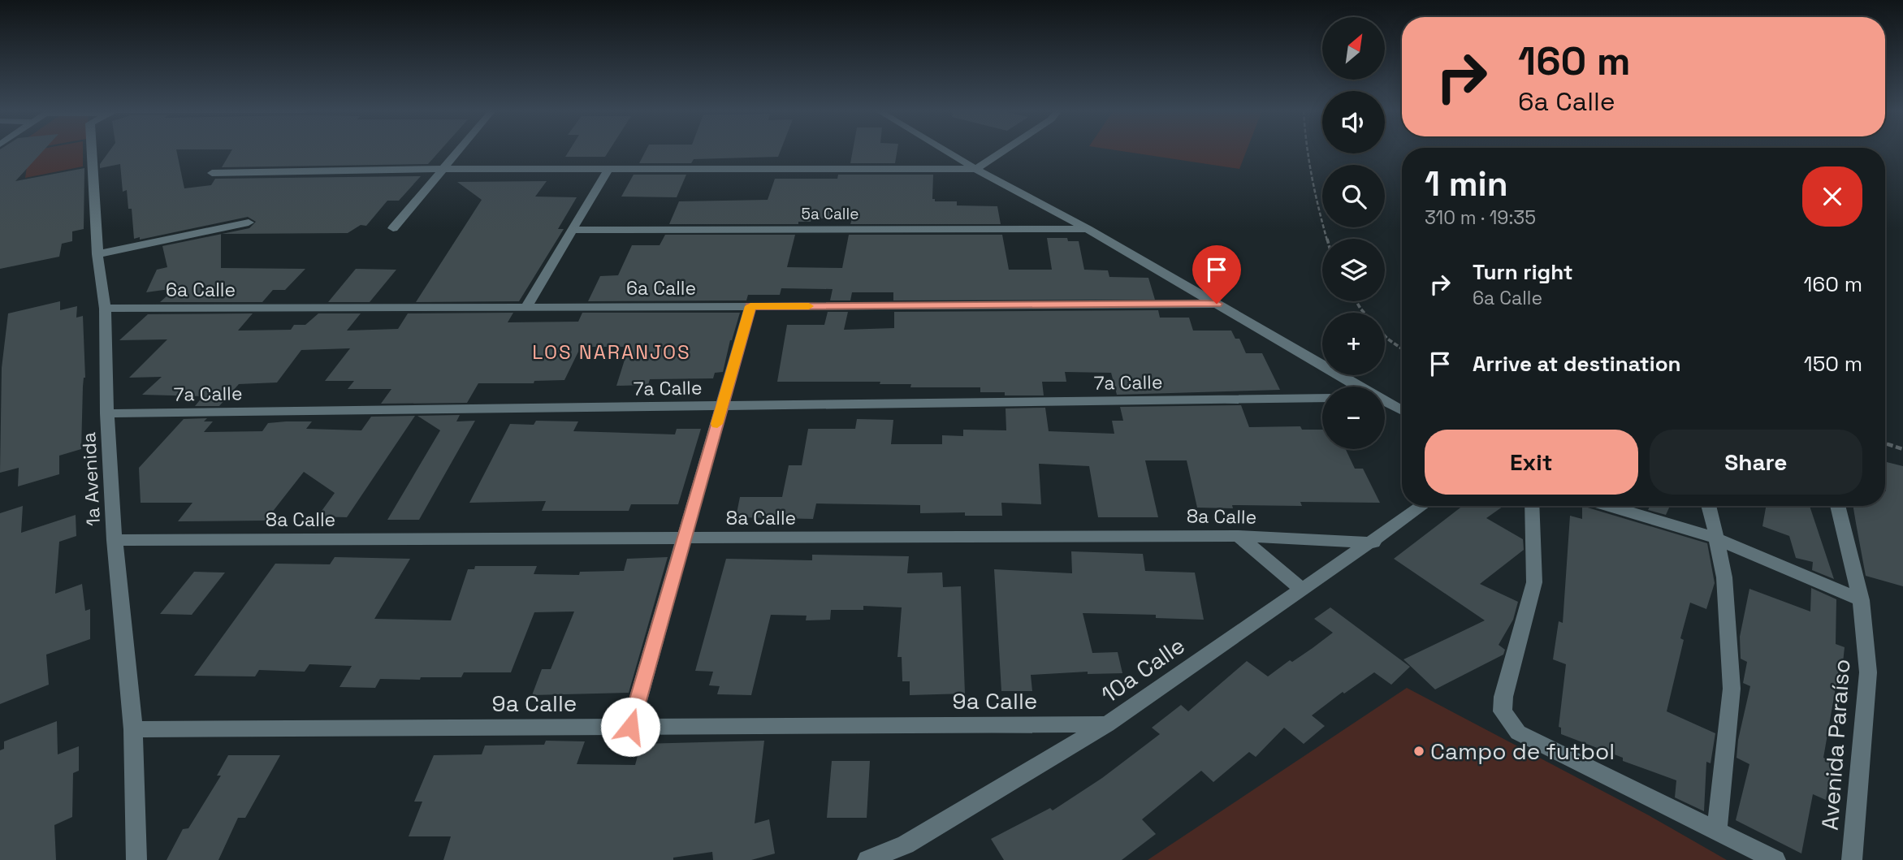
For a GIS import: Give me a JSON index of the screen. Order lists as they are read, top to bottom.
{
  "streets": {
    "street": [
      "5a Calle",
      "6a Calle",
      "7a Calle",
      "1a Avenida",
      "8a Calle",
      "10a Calle",
      "9a Calle",
      "Avenida Paraíso"
    ]
  },
  "crossings": [
    ["6a Calle", "1a Avenida"],
    ["7a Calle", "1a Avenida"],
    ["1a Avenida", "8a Calle"],
    ["1a Avenida", "9a Calle"],
    ["8a Calle", "10a Calle"],
    ["10a Calle", "9a Calle"]
  ],
  "districts": ["LOS NARANJOS"],
  "places": ["Campo de futbol"],
  "north": "top right",
  "page": {
    "map_buttons": ["+", "−"],
    "turn": ["160 m", "6a Calle"],
    "heading": ["1 min", "310 m · 19:35"],
    "list": [
      {
        "name": "Turn right",
        "note": "6a Calle",
        "value": "160 m"
      },
      {
        "name": "Arrive at destination",
        "value": "150 m"
      }
    ],
    "buttons": ["Exit", "Share"]
  }
}
